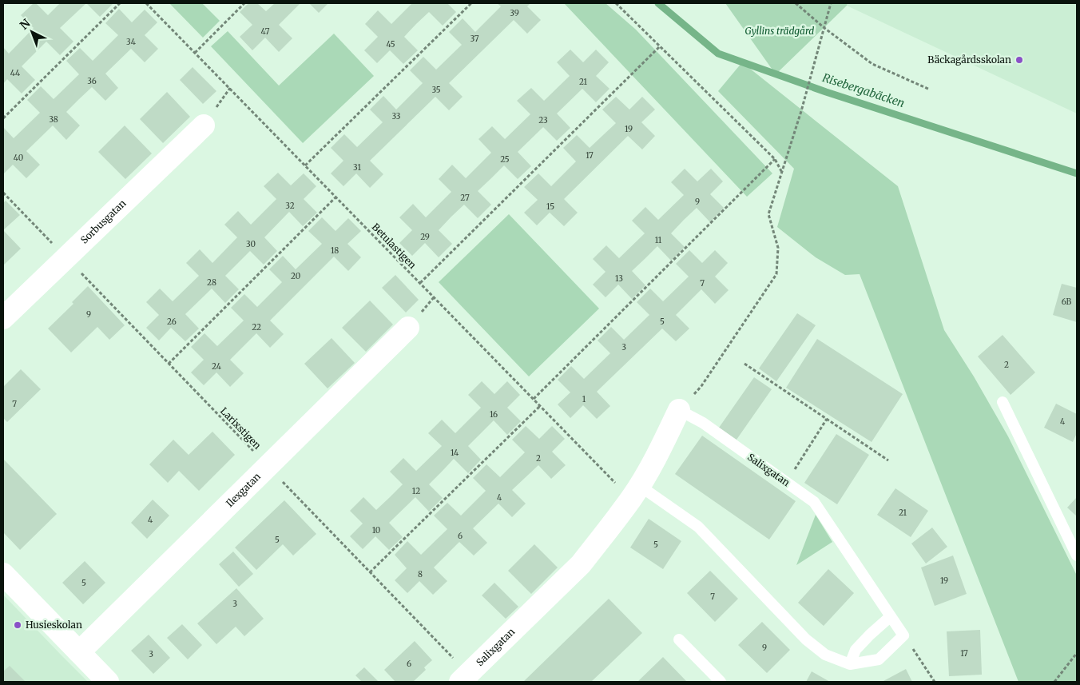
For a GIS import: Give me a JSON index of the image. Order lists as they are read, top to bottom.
{
  "streets": {
    "street": ["Sorbusgatan", "Salixgatan", "Ilexgatan"],
    "path": ["Betulastigen", "Larixstigen"]
  },
  "crossings": [
    ["Sorbusgatan", "Larixstigen"],
    ["Betulastigen", "Salixgatan"],
    ["Larixstigen", "Salixgatan"],
    ["Larixstigen", "Ilexgatan"]
  ],
  "water": ["Risebergabäcken"],
  "parks": ["Gyllins trädgård"],
  "places": ["Bäckagårdsskolan", "Husieskolan"],
  "house_numbers": [
    "39",
    "47",
    "37",
    "34",
    "45",
    "44",
    "36",
    "21",
    "35",
    "33",
    "38",
    "23",
    "19",
    "17",
    "40",
    "25",
    "31",
    "27",
    "9",
    "32",
    "15",
    "29",
    "11",
    "30",
    "18",
    "20",
    "13",
    "28",
    "7",
    "6B",
    "9",
    "26",
    "5",
    "22",
    "3",
    "2",
    "24",
    "1",
    "7",
    "16",
    "4",
    "14",
    "2",
    "12",
    "4",
    "21",
    "4",
    "10",
    "6",
    "5",
    "5",
    "8",
    "19",
    "5",
    "7",
    "3",
    "9",
    "17",
    "3",
    "6"
  ],
  "north": "top left"
}
